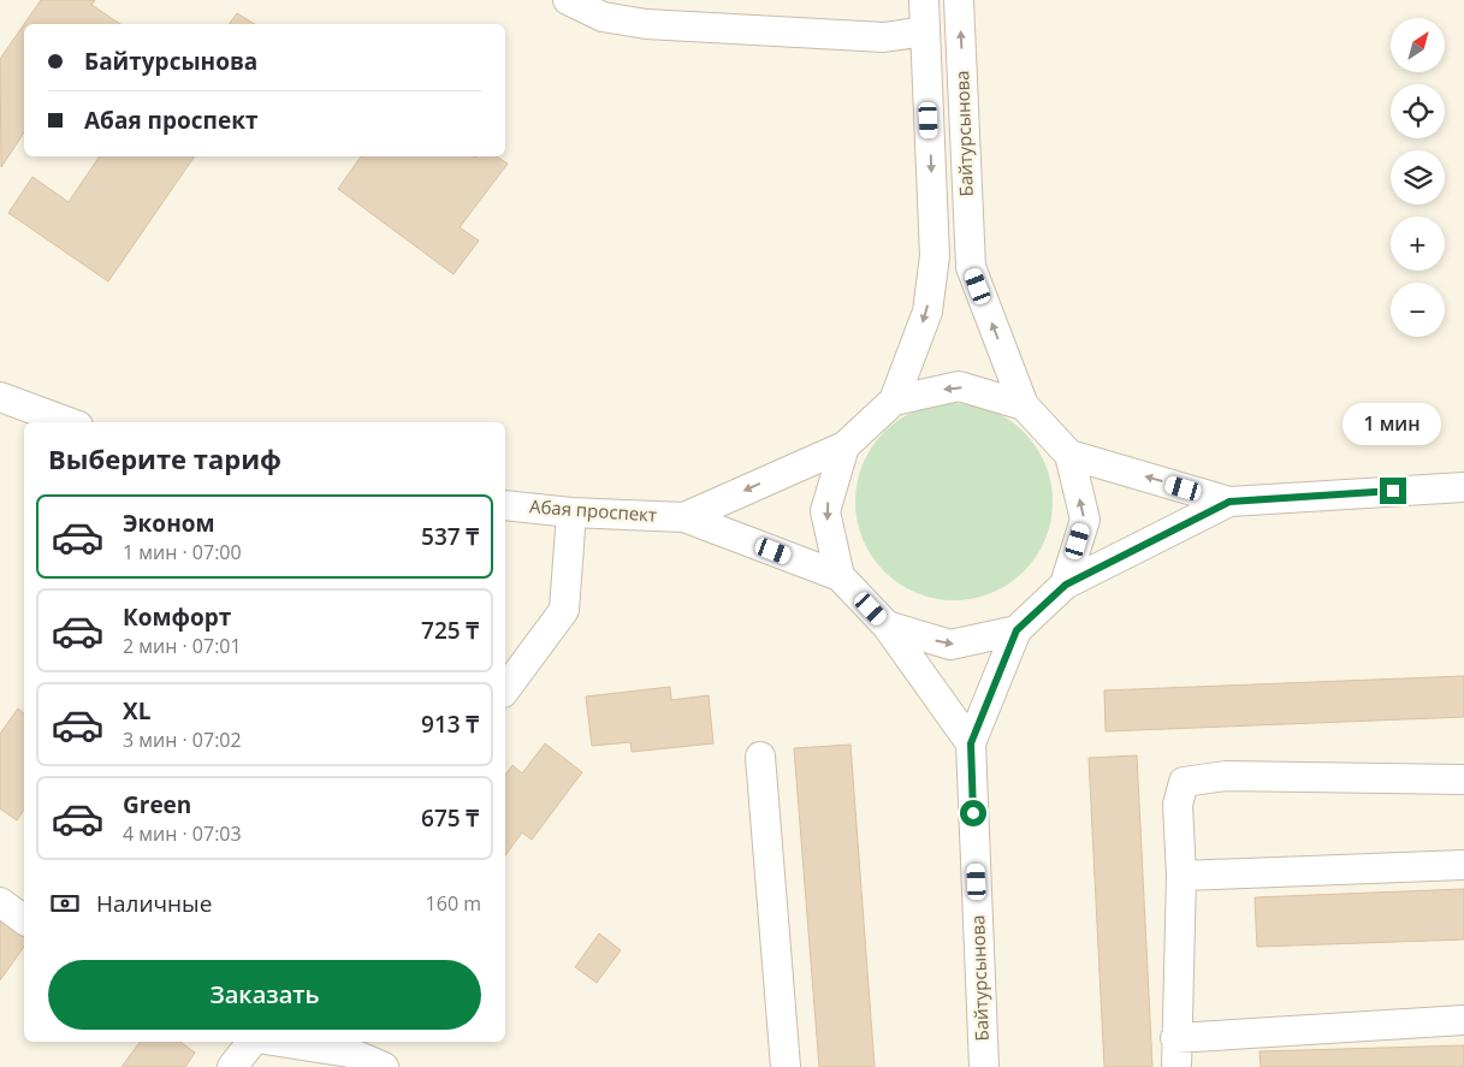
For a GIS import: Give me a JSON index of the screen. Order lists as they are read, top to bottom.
{
  "streets": {
    "street": ["Байтурсынова", "Абая проспект"]
  },
  "north": "top right",
  "page": {
    "map_buttons": ["+", "−"],
    "banner": ["Байтурсынова", "Абая проспект"],
    "bubble": "1 мин",
    "heading": "Выберите тариф",
    "list": [
      {
        "name": "Эконом",
        "note": "1 мин · 07:00",
        "value": "537 ₸"
      },
      {
        "name": "Комфорт",
        "note": "2 мин · 07:01",
        "value": "725 ₸"
      },
      {
        "name": "XL",
        "note": "3 мин · 07:02",
        "value": "913 ₸"
      },
      {
        "name": "Green",
        "note": "4 мин · 07:03",
        "value": "675 ₸"
      }
    ],
    "pay": ["Наличные", "160 m"],
    "buttons": "Заказать"
  }
}
